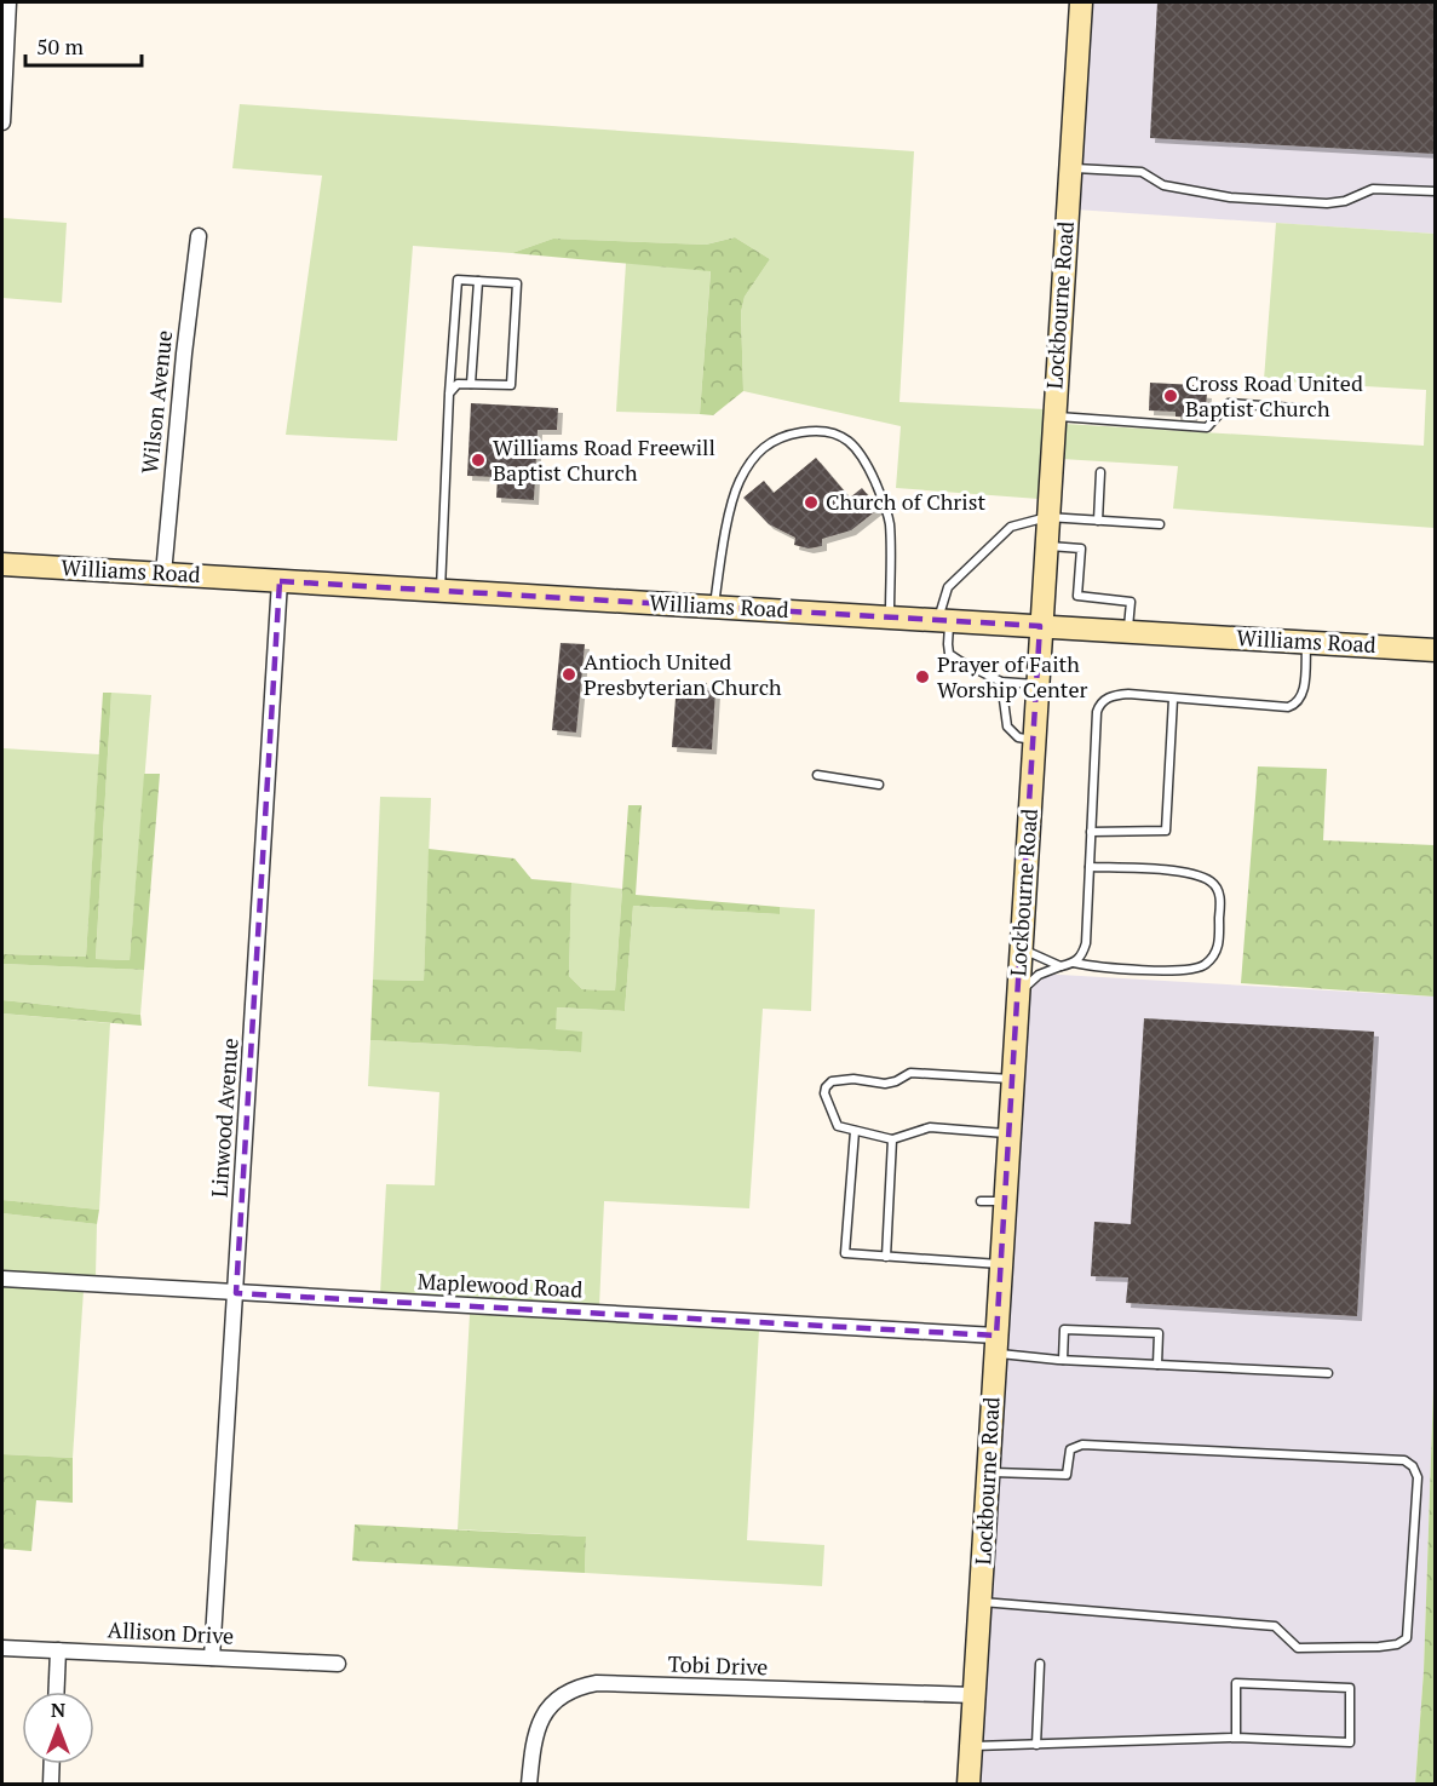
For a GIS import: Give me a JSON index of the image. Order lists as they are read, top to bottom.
{
  "streets": {
    "street": [
      "Lockbourne Road",
      "Wilson Avenue",
      "Williams Road",
      "Linwood Avenue",
      "Maplewood Road",
      "Allison Drive",
      "Tobi Drive"
    ]
  },
  "crossings": [
    ["Lockbourne Road", "Williams Road"],
    ["Lockbourne Road", "Maplewood Road"],
    ["Lockbourne Road", "Tobi Drive"],
    ["Wilson Avenue", "Williams Road"],
    ["Williams Road", "Linwood Avenue"],
    ["Linwood Avenue", "Maplewood Road"],
    ["Linwood Avenue", "Allison Drive"]
  ],
  "places": [
    "Cross Road United Baptist Church",
    "Williams Road Freewill Baptist Church",
    "Church of Christ",
    "Antioch United Presbyterian Church",
    "Prayer of Faith Worship Center"
  ],
  "scale_bar": "50 m",
  "north": "top"
}
